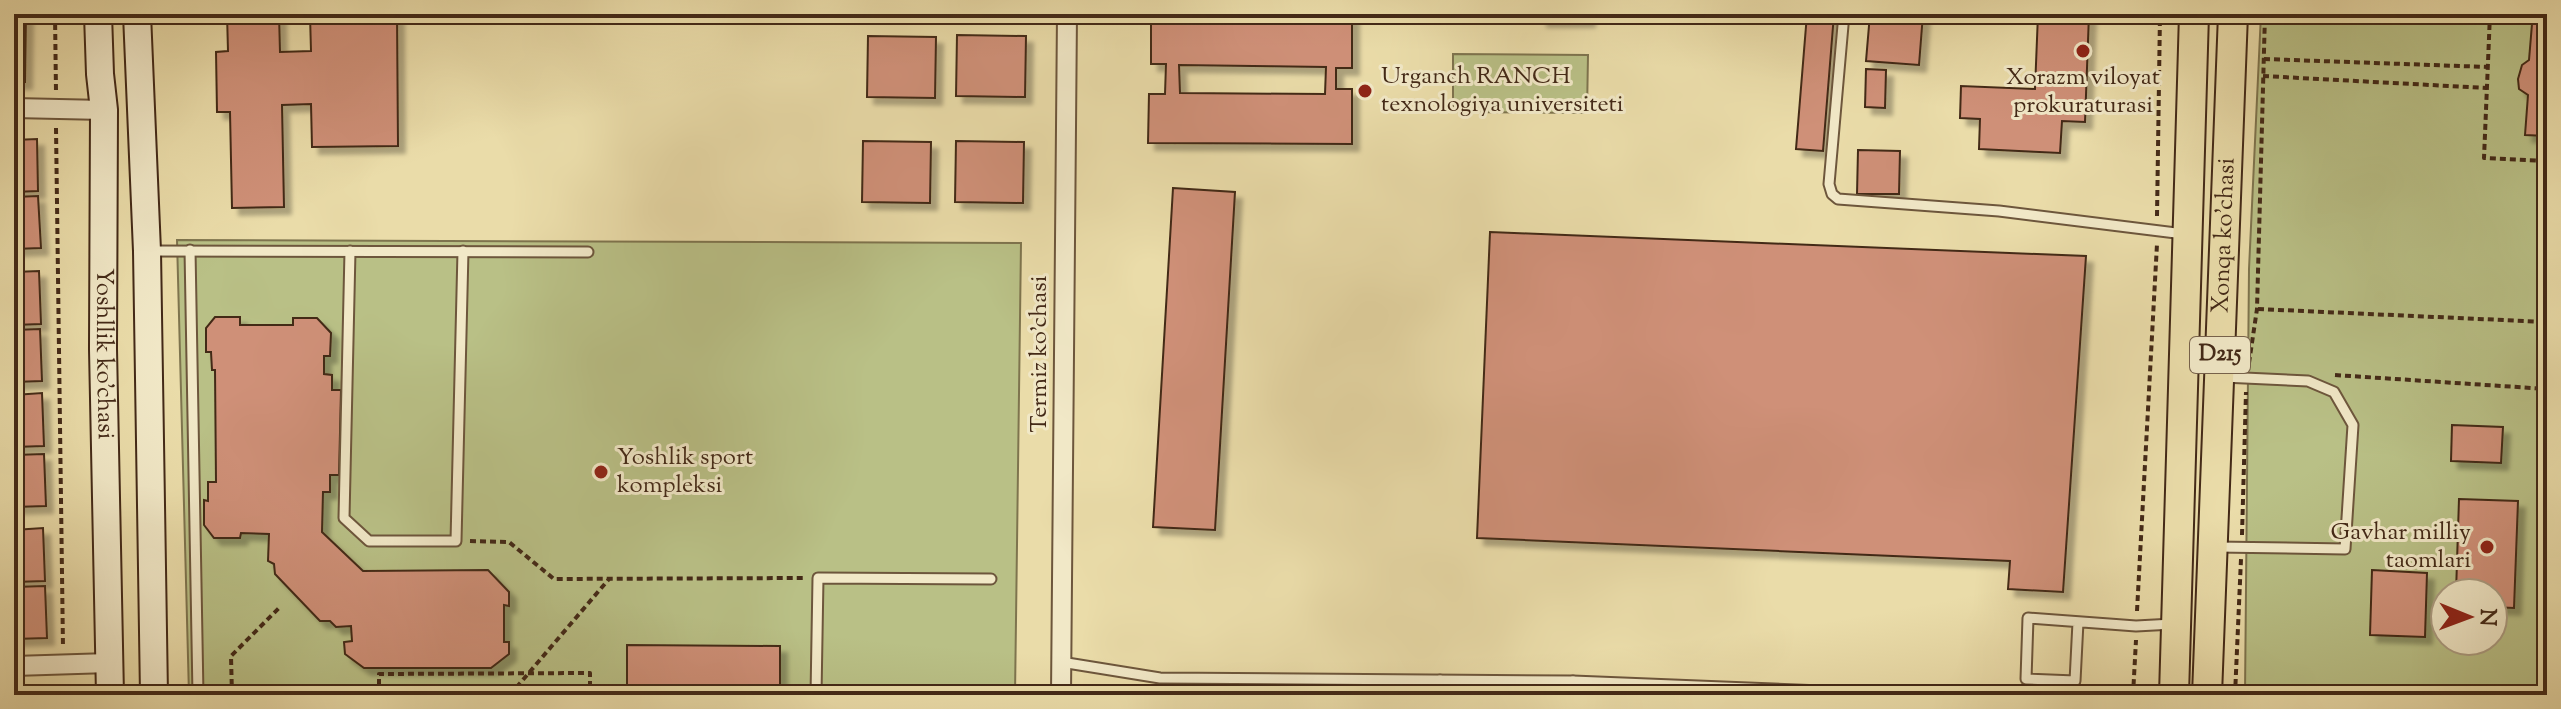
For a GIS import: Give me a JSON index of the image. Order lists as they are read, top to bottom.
{
  "streets": {
    "main road": ["Xonqa ko'chasi", "Yoshllik ko'chasi", "D215"],
    "street": ["Termiz ko'chasi"]
  },
  "places": [
    "Xorazm viloyat prokuraturasi",
    "Urganch RANCH texnologiya universiteti",
    "Yoshlik sport kompleksi",
    "Gavhar milliy taomlari"
  ],
  "north": "right"
}
